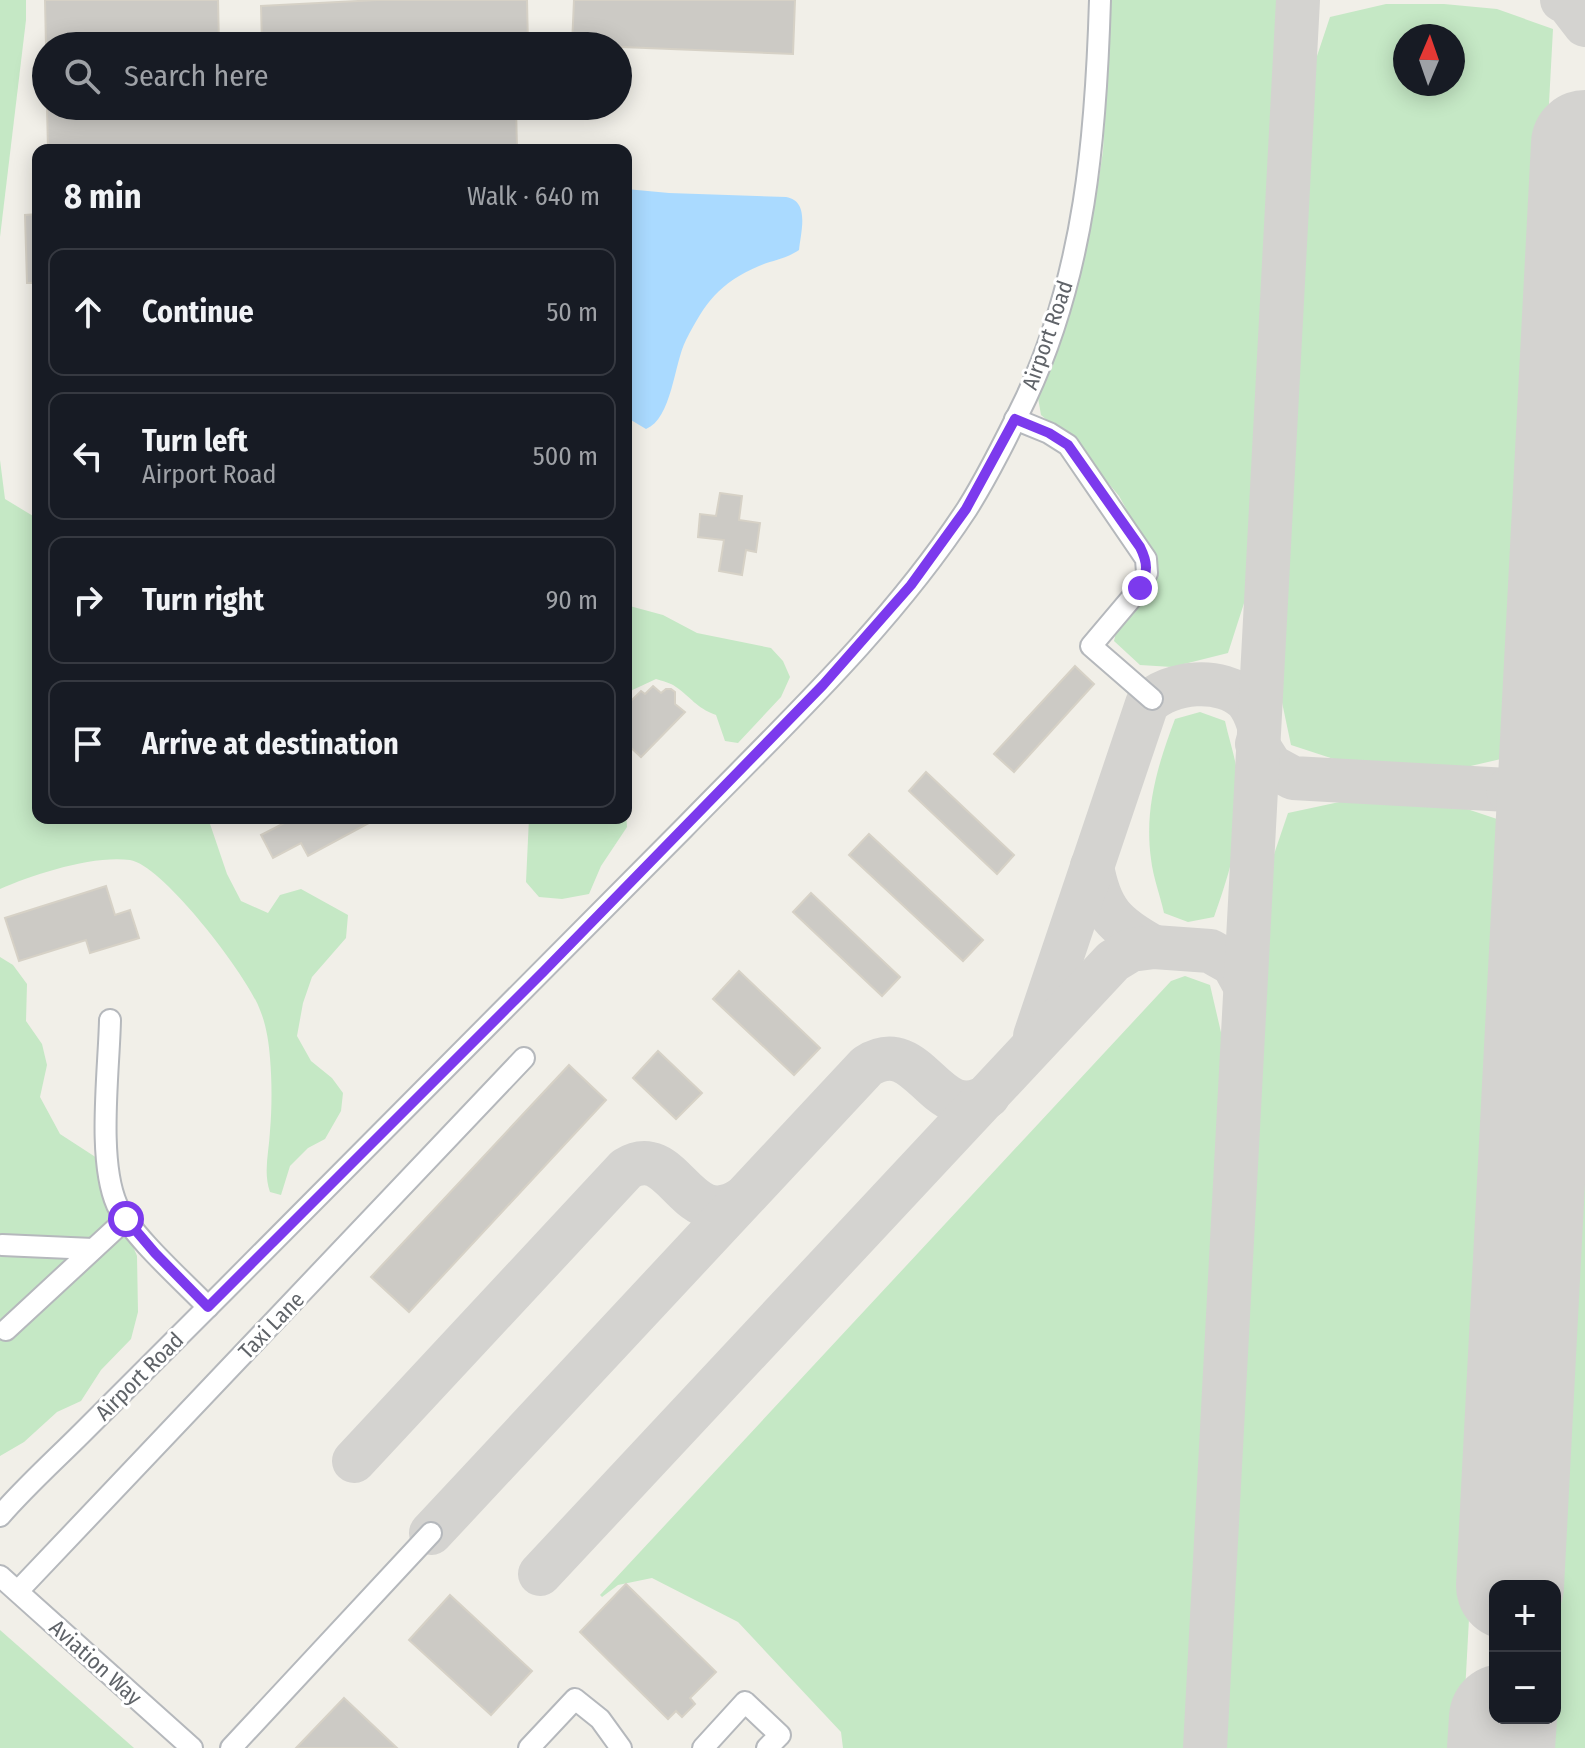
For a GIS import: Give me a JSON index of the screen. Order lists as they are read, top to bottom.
{
  "streets": {
    "street": ["Airport Road", "Taxi Lane", "Aviation Way"]
  },
  "crossings": [
    ["Taxi Lane", "Aviation Way"]
  ],
  "north": "top",
  "page": {
    "search": "Search here",
    "heading": ["8 min", "Walk · 640 m"],
    "list": [
      ["Continue", "50 m"],
      ["Turn left", "Airport Road", "500 m"],
      ["Turn right", "90 m"],
      "Arrive at destination"
    ],
    "map_buttons": ["+", "−"]
  }
}
